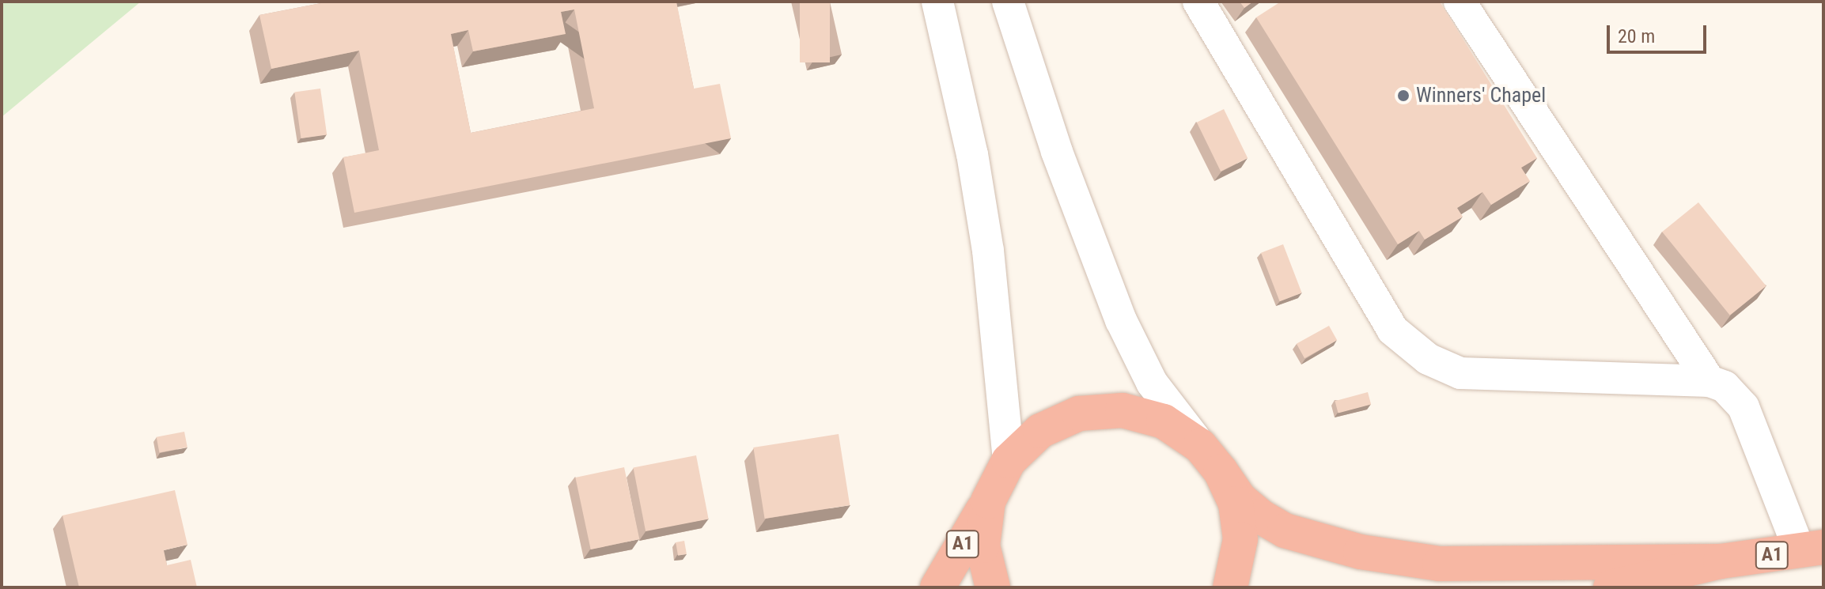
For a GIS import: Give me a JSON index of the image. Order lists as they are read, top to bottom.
{
  "streets": {
    "highway": ["A1"]
  },
  "places": ["Winners' Chapel"],
  "scale_bar": "20 m"
}
